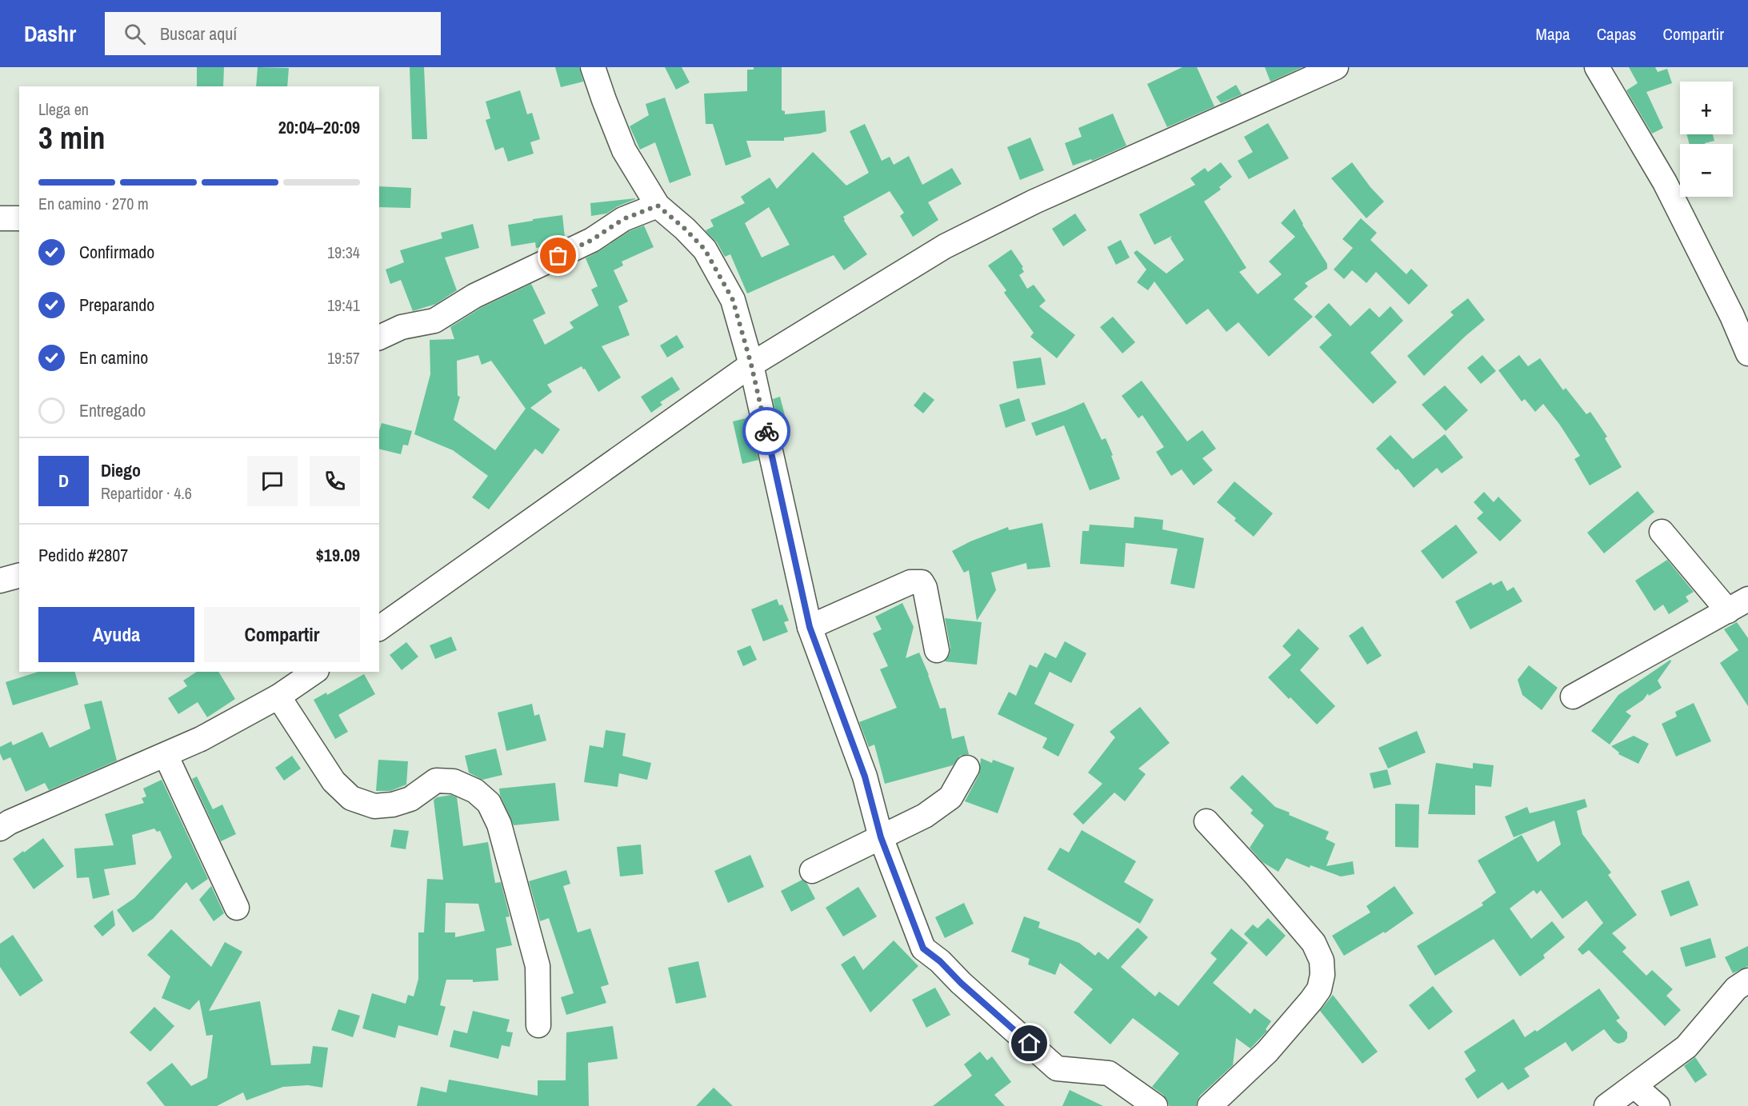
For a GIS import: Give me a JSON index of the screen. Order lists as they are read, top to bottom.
{
  "page": {
    "header": "Dashr",
    "search": "Buscar aquí",
    "nav": ["Mapa", "Capas", "Compartir"],
    "map_buttons": ["+", "−"],
    "heading": ["3 min", "Llega en", "20:04–20:09"],
    "panel": [
      "Diego",
      "Repartidor · 4.6",
      "Pedido #2807",
      "$19.09"
    ],
    "bar": "En camino · 270 m",
    "list": [
      ["Confirmado", "19:34"],
      ["Preparando", "19:41"],
      ["En camino", "19:57"],
      "Entregado"
    ],
    "round": "D",
    "buttons": ["Ayuda", "Compartir"]
  }
}
